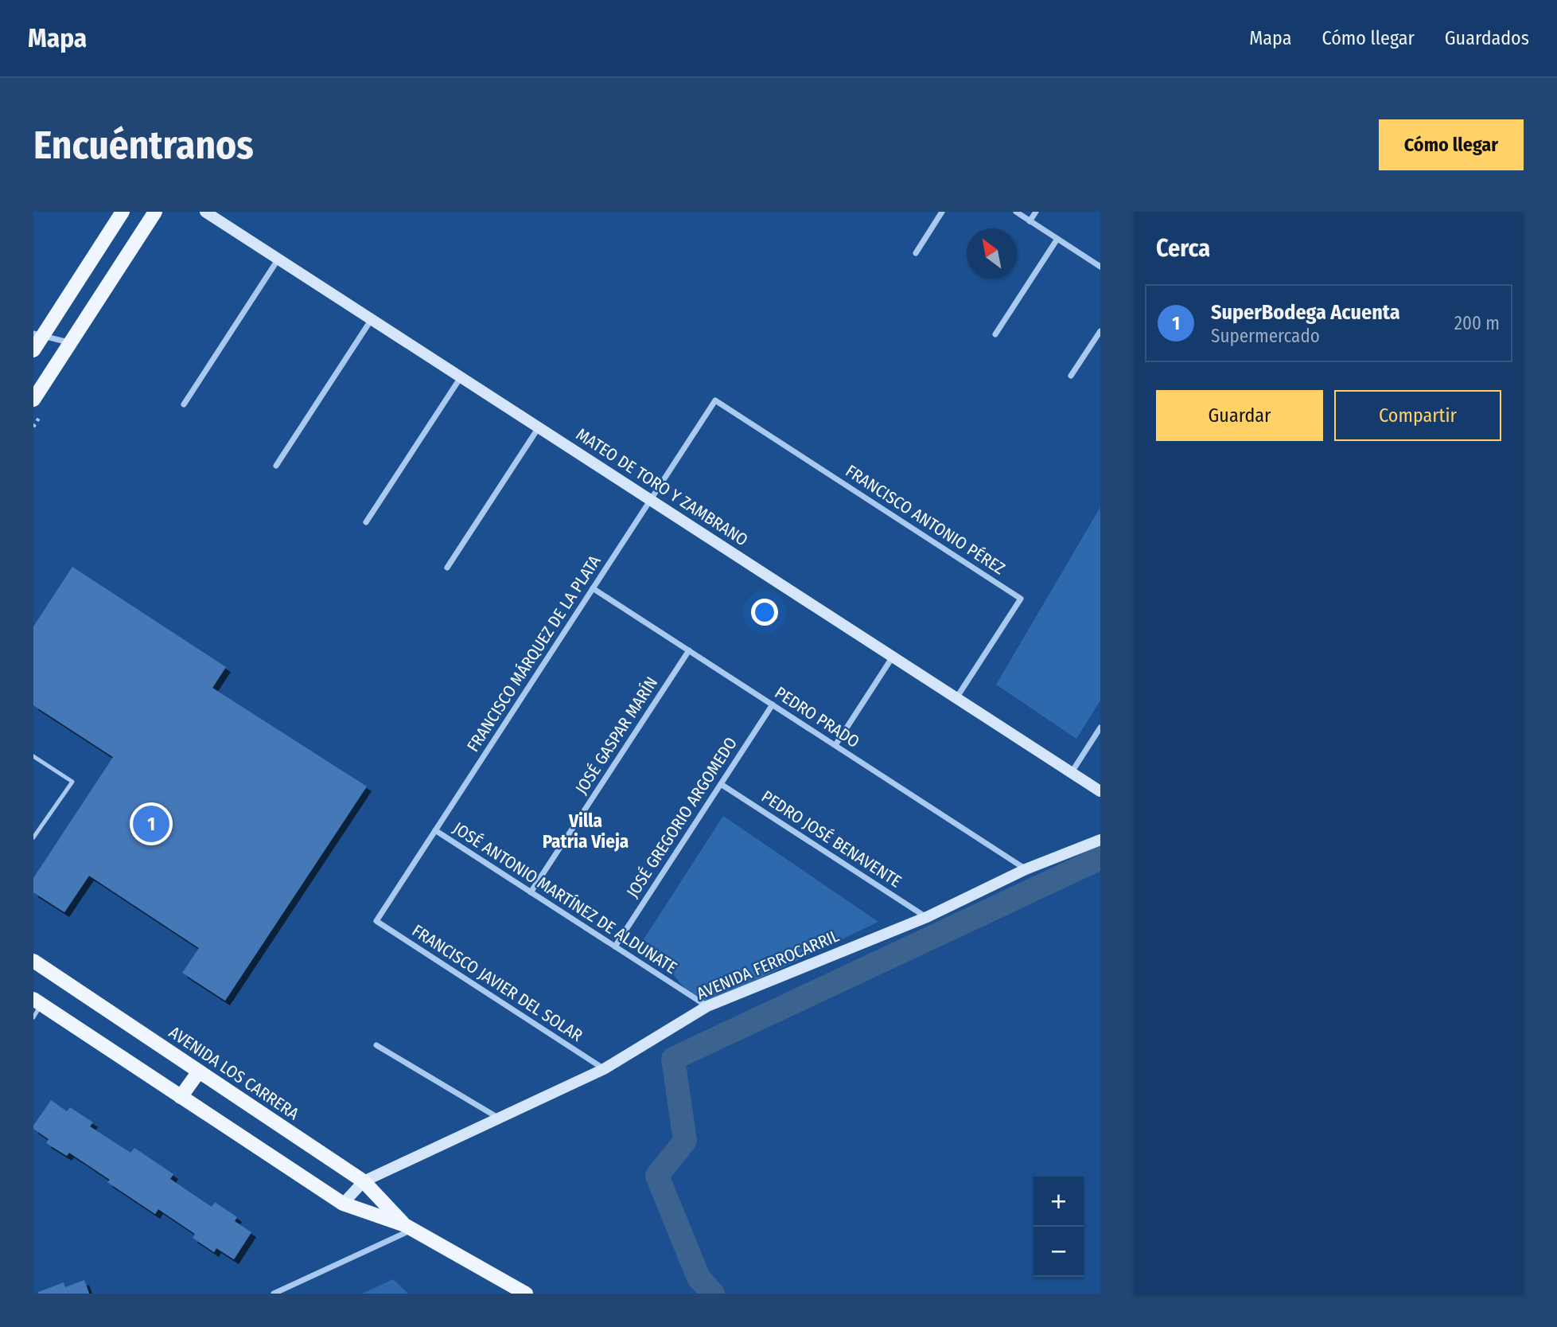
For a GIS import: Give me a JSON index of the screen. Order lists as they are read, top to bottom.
{
  "streets": {
    "main road": ["AVENIDA LOS CARRERA"],
    "street": [
      "MATEO DE TORO Y ZAMBRANO",
      "FRANCISCO ANTONIO PÉREZ",
      "FRANCISCO MÁRQUEZ DE LA PLATA",
      "PEDRO PRADO",
      "JOSÉ GASPAR MARÍN",
      "JOSÉ GREGORIO ARGOMEDO",
      "PEDRO JOSÉ BENAVENTE",
      "JOSÉ ANTONIO MARTÍNEZ DE ALDUNATE",
      "AVENIDA FERROCARRIL",
      "FRANCISCO JAVIER DEL SOLAR"
    ]
  },
  "crossings": [
    ["MATEO DE TORO Y ZAMBRANO", "FRANCISCO ANTONIO PÉREZ"],
    ["MATEO DE TORO Y ZAMBRANO", "FRANCISCO MÁRQUEZ DE LA PLATA"],
    ["FRANCISCO ANTONIO PÉREZ", "FRANCISCO MÁRQUEZ DE LA PLATA"],
    ["FRANCISCO MÁRQUEZ DE LA PLATA", "PEDRO PRADO"],
    ["FRANCISCO MÁRQUEZ DE LA PLATA", "JOSÉ ANTONIO MARTÍNEZ DE ALDUNATE"],
    ["FRANCISCO MÁRQUEZ DE LA PLATA", "FRANCISCO JAVIER DEL SOLAR"],
    ["PEDRO PRADO", "JOSÉ GASPAR MARÍN"],
    ["PEDRO PRADO", "JOSÉ GREGORIO ARGOMEDO"],
    ["PEDRO PRADO", "AVENIDA FERROCARRIL"],
    ["JOSÉ GASPAR MARÍN", "JOSÉ ANTONIO MARTÍNEZ DE ALDUNATE"],
    ["JOSÉ GREGORIO ARGOMEDO", "PEDRO JOSÉ BENAVENTE"],
    ["JOSÉ GREGORIO ARGOMEDO", "JOSÉ ANTONIO MARTÍNEZ DE ALDUNATE"],
    ["PEDRO JOSÉ BENAVENTE", "AVENIDA FERROCARRIL"],
    ["JOSÉ ANTONIO MARTÍNEZ DE ALDUNATE", "AVENIDA FERROCARRIL"],
    ["AVENIDA FERROCARRIL", "FRANCISCO JAVIER DEL SOLAR"],
    ["AVENIDA FERROCARRIL", "AVENIDA LOS CARRERA"]
  ],
  "districts": ["Villa Patria Vieja"],
  "north": "top left",
  "page": {
    "header": "Mapa",
    "nav": ["Mapa", "Cómo llegar", "Guardados"],
    "buttons": [
      "Cómo llegar",
      ["Guardar", "Compartir"]
    ],
    "title": "Encuéntranos",
    "heading": "Cerca",
    "list": [
      {
        "mark": "1",
        "name": "SuperBodega Acuenta",
        "note": "Supermercado",
        "value": "200 m"
      }
    ],
    "pins": "1",
    "map_buttons": ["+", "−"]
  }
}
